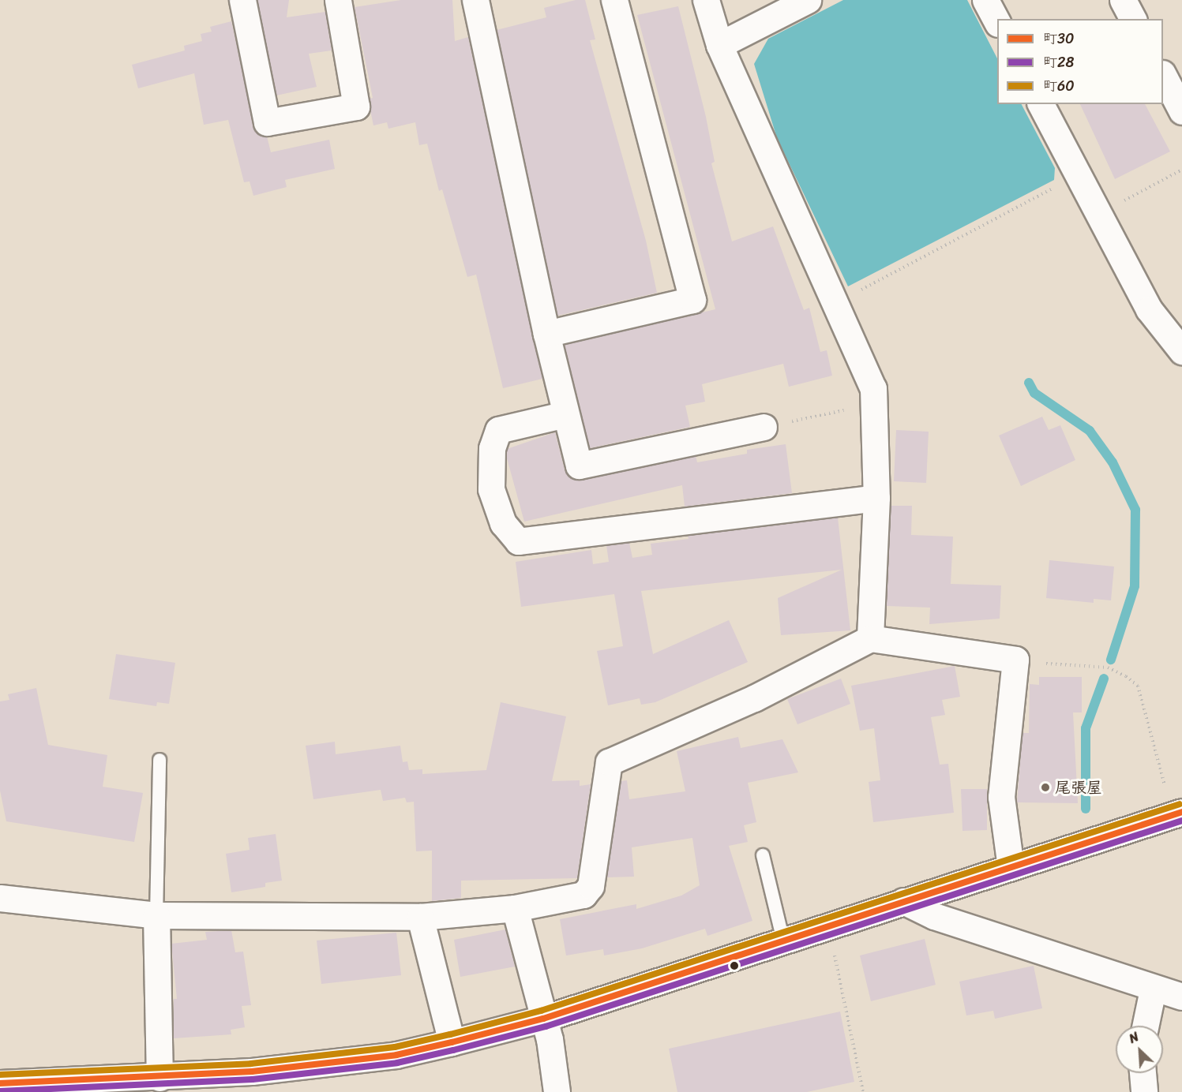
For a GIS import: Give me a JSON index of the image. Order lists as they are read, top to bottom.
{
  "places": ["尾張屋"],
  "lines": ["transit line 町60", "transit line 町30", "transit line 町28"],
  "legend": ["町30", "町28", "町60"],
  "north": "top left"
}
